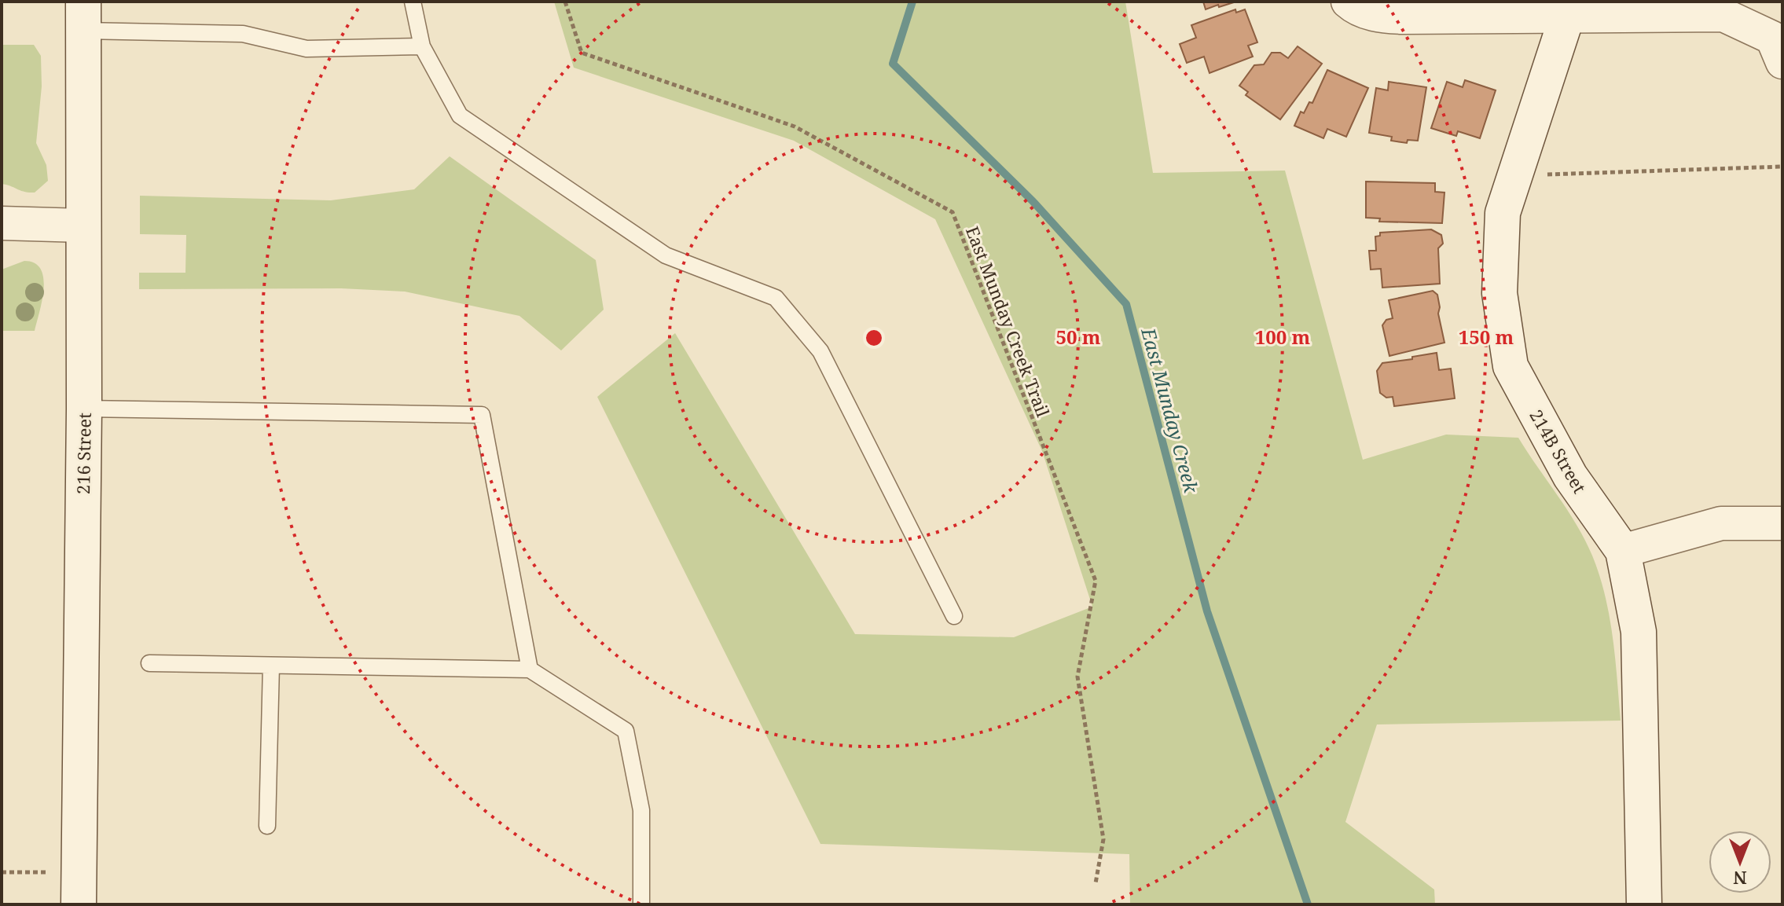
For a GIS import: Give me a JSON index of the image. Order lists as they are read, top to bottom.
{
  "streets": {
    "street": ["214B Street", "216 Street"],
    "path": ["East Munday Creek Trail"]
  },
  "water": ["East Munday Creek"],
  "north": "bottom",
  "rings": ["50 m", "100 m", "150 m"]
}
